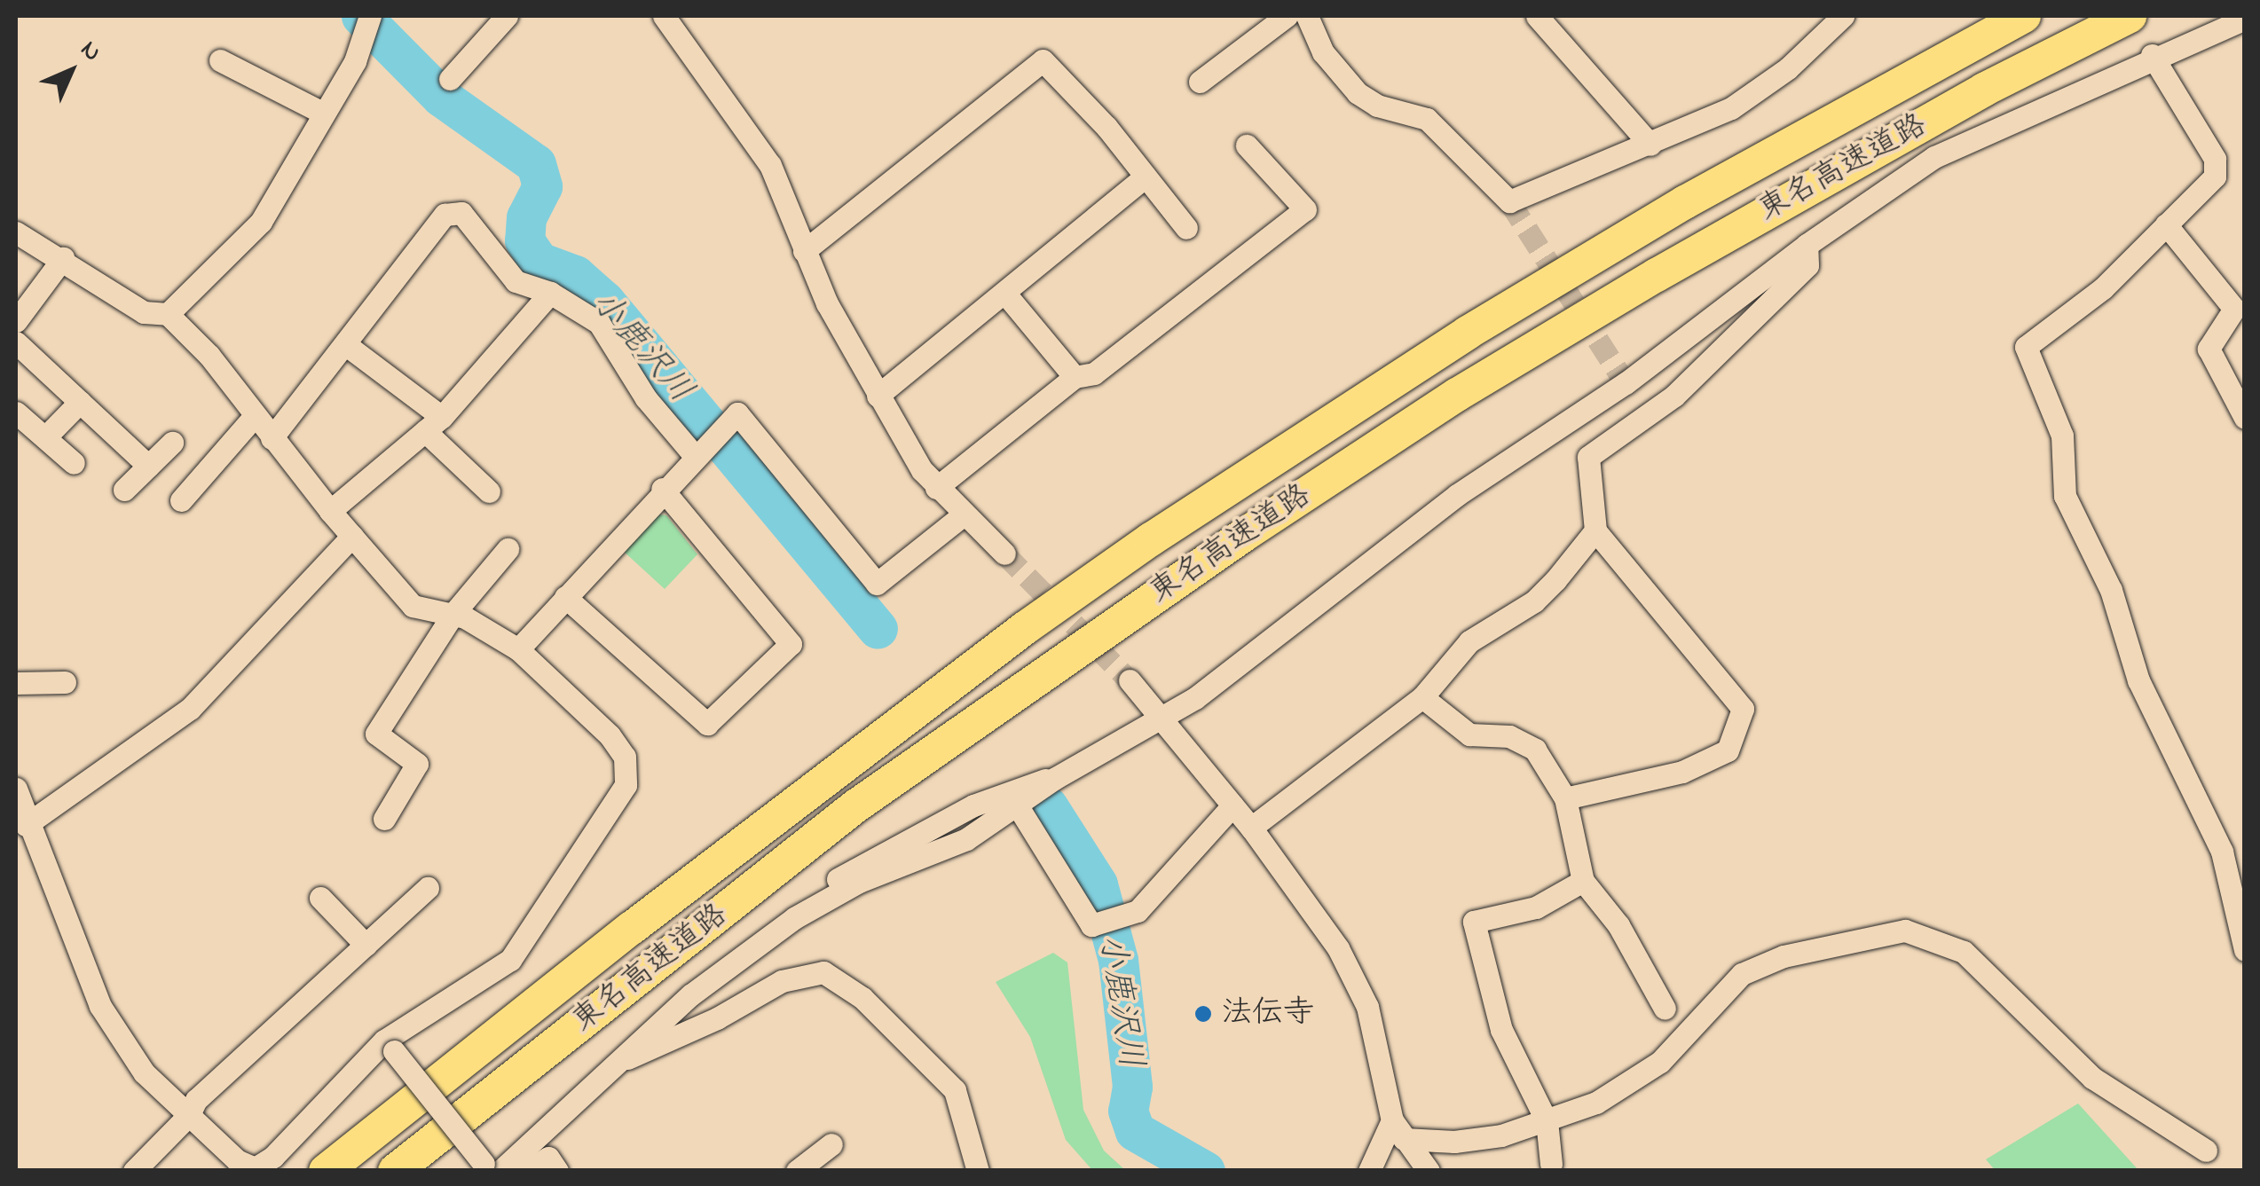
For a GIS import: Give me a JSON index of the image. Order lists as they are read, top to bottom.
{
  "streets": {
    "highway": ["東名高速道路"]
  },
  "water": ["小鹿沢川"],
  "places": ["法伝寺"],
  "north": "top right"
}
